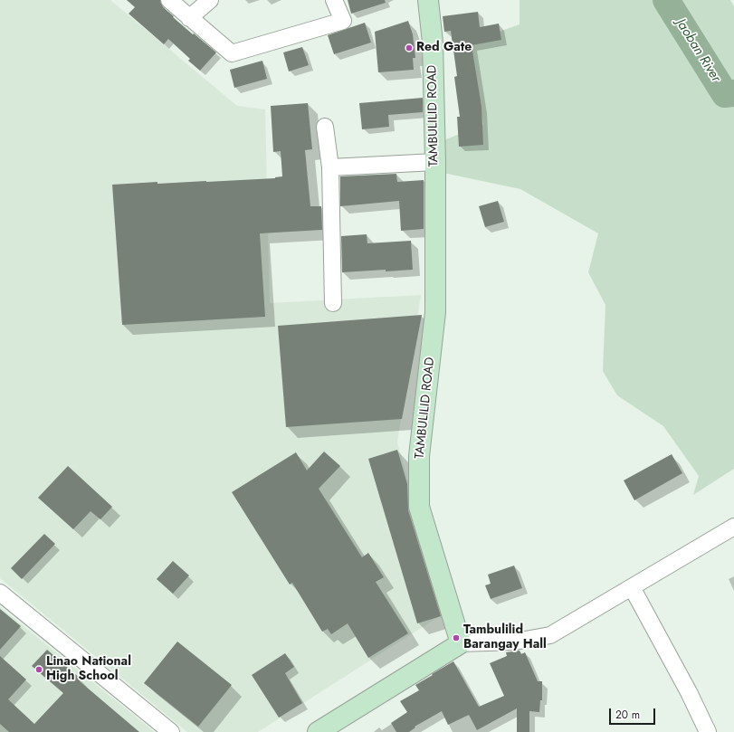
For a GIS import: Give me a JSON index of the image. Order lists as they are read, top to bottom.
{
  "streets": {
    "street": ["TAMBULILID ROAD"]
  },
  "water": ["Jaoban River"],
  "places": ["Red Gate", "Tambulilid Barangay Hall", "Linao National High School"],
  "scale_bar": "20 m"
}
